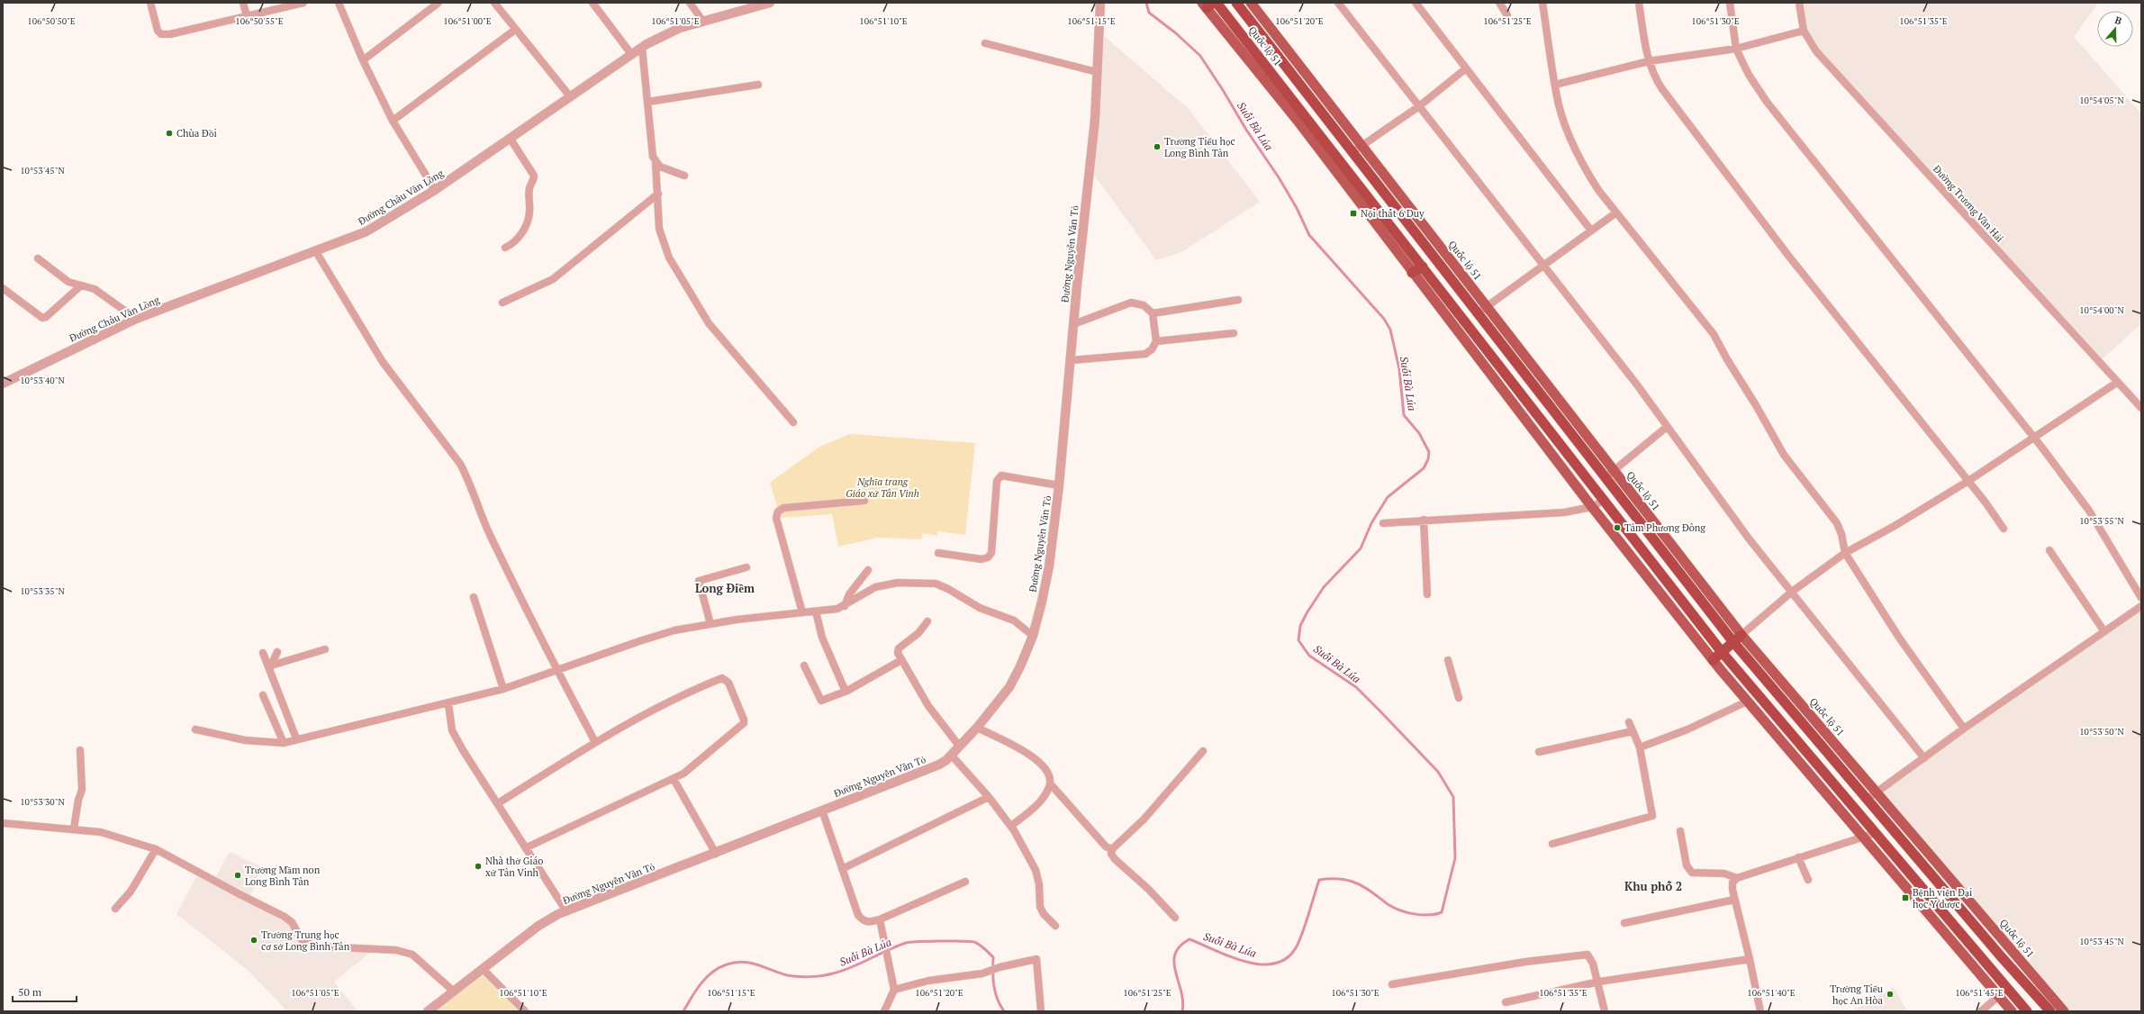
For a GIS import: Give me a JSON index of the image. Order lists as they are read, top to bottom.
{
  "streets": {
    "highway": ["Quốc lộ 51"],
    "street": ["Đường Châu Văn Lồng", "Đường Trương Văn Hải", "Đường Nguyễn Văn Tỏ"]
  },
  "districts": ["Long Điềm", "Khu phố 2"],
  "water": ["Suối Bà Lúa"],
  "parks": ["Nghĩa trang Giáo xứ Tân Vinh"],
  "places": {
    "other": [
      "Chùa Đồi",
      "Trường Tiểu học Long Bình Tân",
      "Tâm Phương Đông",
      "Nhà thờ Giáo xứ Tân Vinh",
      "Trường Mầm non Long Bình Tân",
      "Trường Trung học cơ sở Long Bình Tân",
      "Trường Tiểu học An Hòa"
    ],
    "transit": ["Nội thất 6 Duy", "Bệnh viện Đại học Y dược"]
  },
  "scale_bar": "50 m",
  "north": "top",
  "coordinates": [
    "106°51'00\"E",
    "106°51'05\"E",
    "106°51'10\"E",
    "106°51'15\"E",
    "106°51'20\"E",
    "106°51'25\"E",
    "106°51'30\"E",
    "106°51'35\"E",
    "106°50'50\"E",
    "106°50'55\"E",
    "10°54'05\"N",
    "10°53'45\"N",
    "10°54'00\"N",
    "10°53'40\"N",
    "10°53'55\"N",
    "10°53'35\"N",
    "10°53'50\"N",
    "10°53'30\"N",
    "106°51'40\"E",
    "106°51'45\"E"
  ]
}
